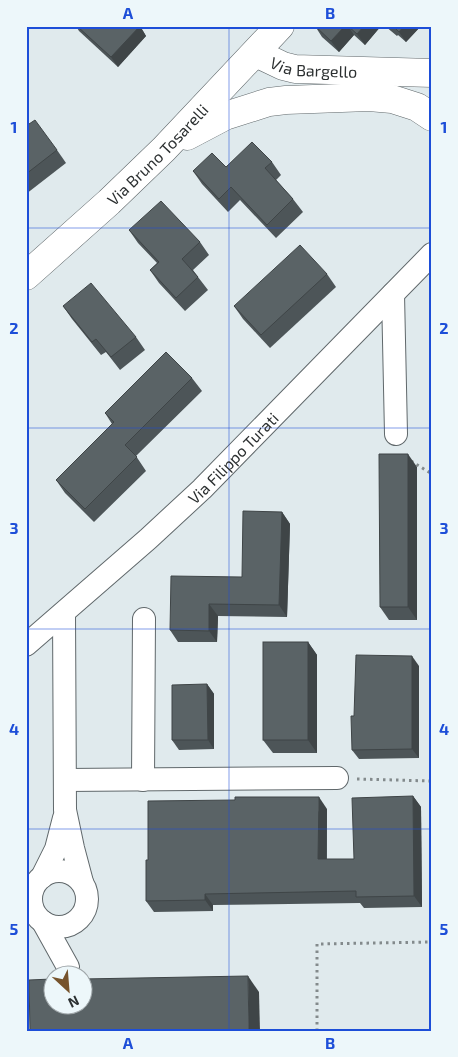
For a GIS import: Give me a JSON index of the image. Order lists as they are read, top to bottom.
{
  "streets": {
    "street": ["Via Bargello", "Via Bruno Tosarelli", "Via Filippo Turati"]
  },
  "crossings": [
    ["Via Bargello", "Via Bruno Tosarelli"]
  ],
  "north": "bottom right",
  "grid": {
    "columns": ["A", "B"],
    "rows": [
      "1",
      "2",
      "3",
      "4",
      "5"
    ]
  }
}
